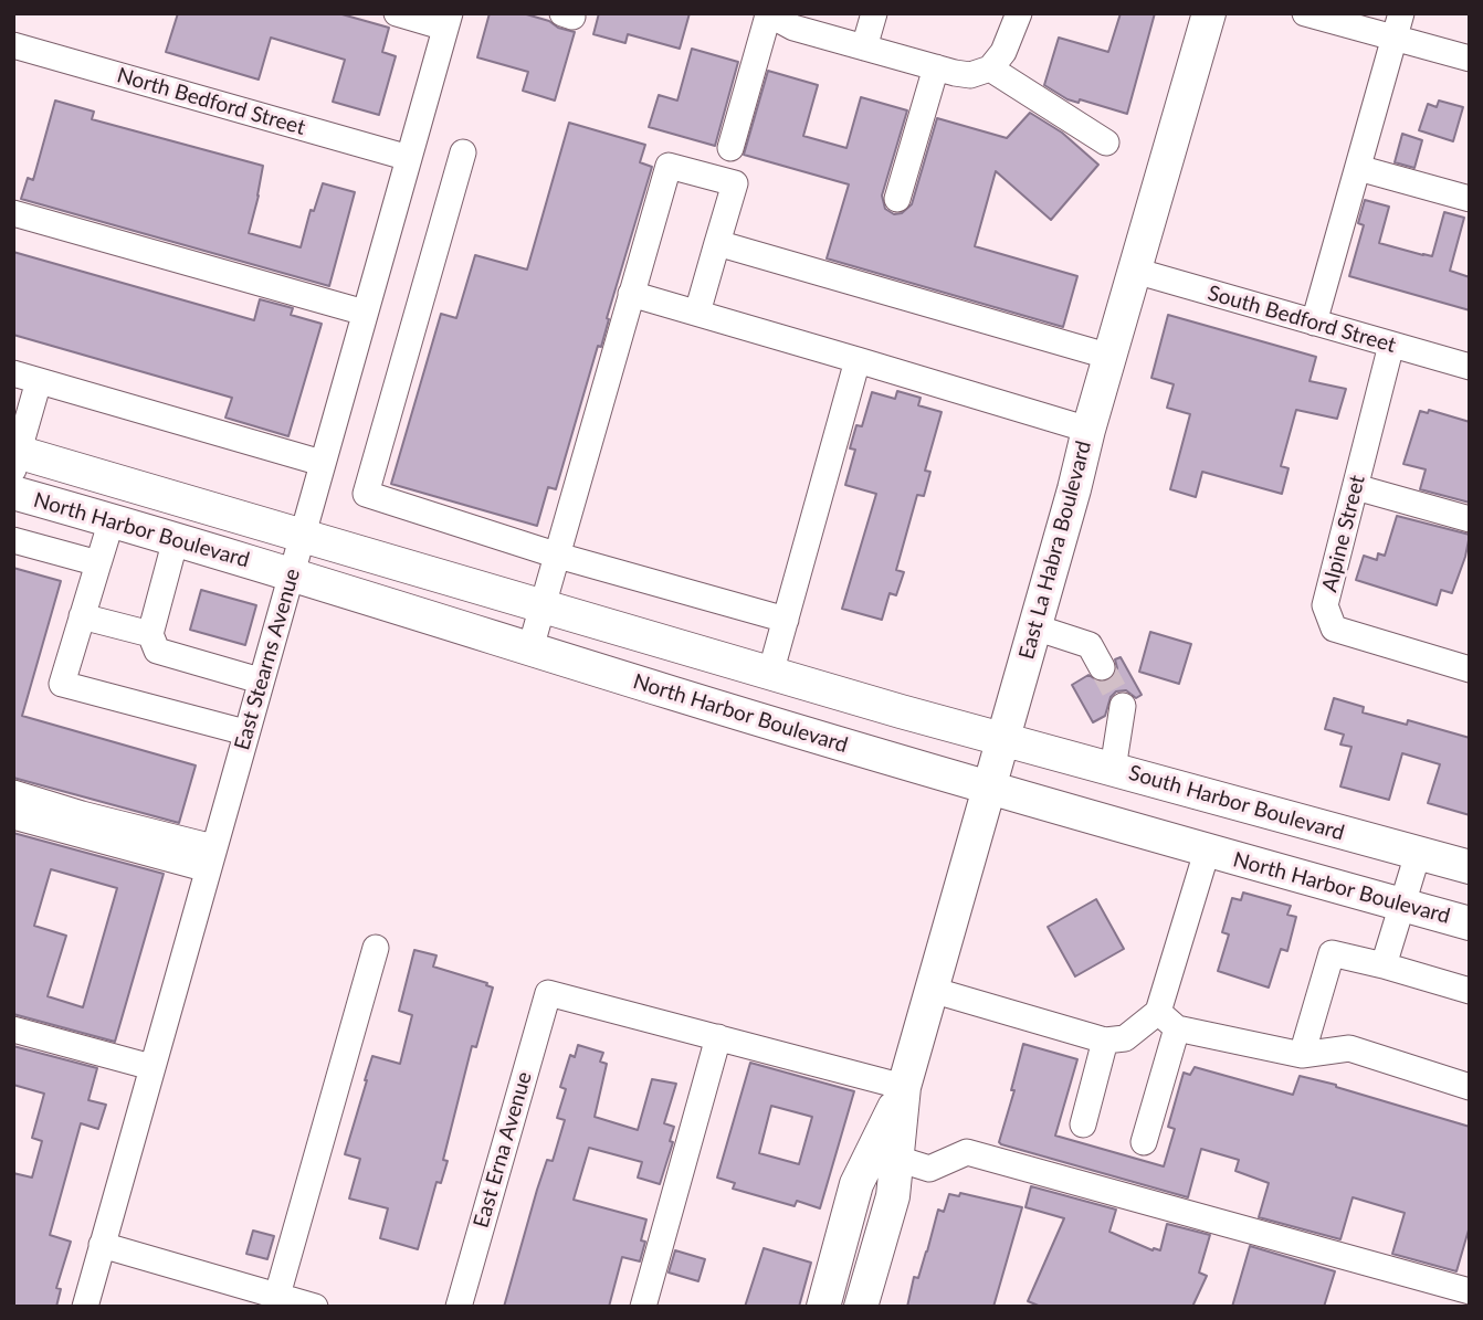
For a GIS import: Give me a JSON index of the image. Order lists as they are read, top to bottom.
{
  "streets": {
    "main road": ["North Harbor Boulevard", "East La Habra Boulevard", "South Harbor Boulevard"],
    "street": [
      "North Bedford Street",
      "South Bedford Street",
      "Alpine Street",
      "East Stearns Avenue",
      "East Erna Avenue"
    ]
  },
  "crossings": [
    ["North Bedford Street", "East Stearns Avenue"],
    ["South Bedford Street", "Alpine Street"],
    ["South Bedford Street", "East La Habra Boulevard"],
    ["North Harbor Boulevard", "East La Habra Boulevard"],
    ["North Harbor Boulevard", "East Stearns Avenue"],
    ["North Harbor Boulevard", "South Harbor Boulevard"],
    ["East La Habra Boulevard", "South Harbor Boulevard"]
  ]
}
